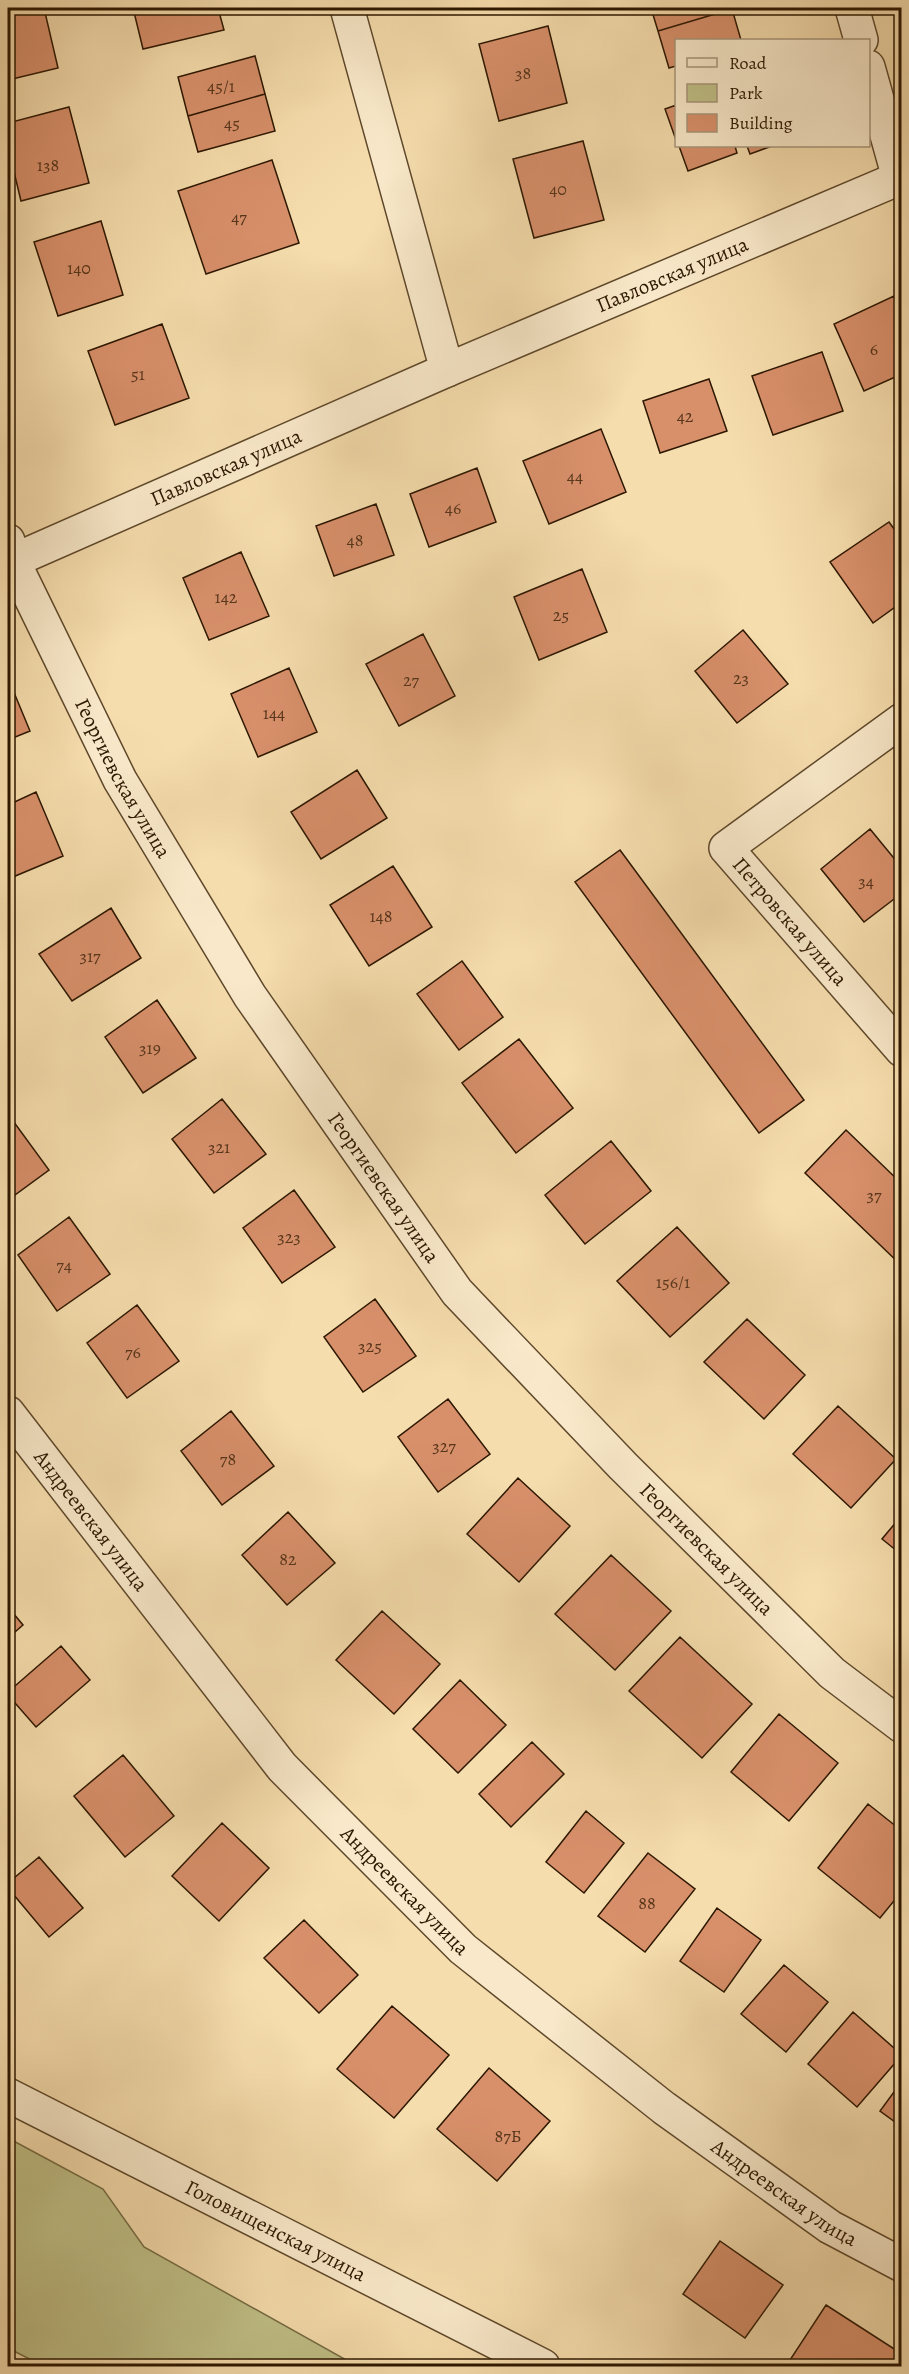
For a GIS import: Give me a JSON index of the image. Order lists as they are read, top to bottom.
{
  "streets": {
    "street": [
      "Павловская улица",
      "Георгиевская улица",
      "Петровская улица",
      "Андреевская улица",
      "Головищенская улица"
    ]
  },
  "crossings": [
    ["Павловская улица", "Георгиевская улица"]
  ],
  "house_numbers": [
    "38",
    "45/1",
    "45",
    "138",
    "40",
    "47",
    "140",
    "6",
    "51",
    "42",
    "44",
    "46",
    "48",
    "142",
    "25",
    "23",
    "27",
    "144",
    "34",
    "148",
    "317",
    "319",
    "321",
    "37",
    "323",
    "74",
    "156/1",
    "325",
    "76",
    "327",
    "78",
    "82",
    "88",
    "87Б"
  ],
  "legend": ["Road", "Park", "Building"]
}
